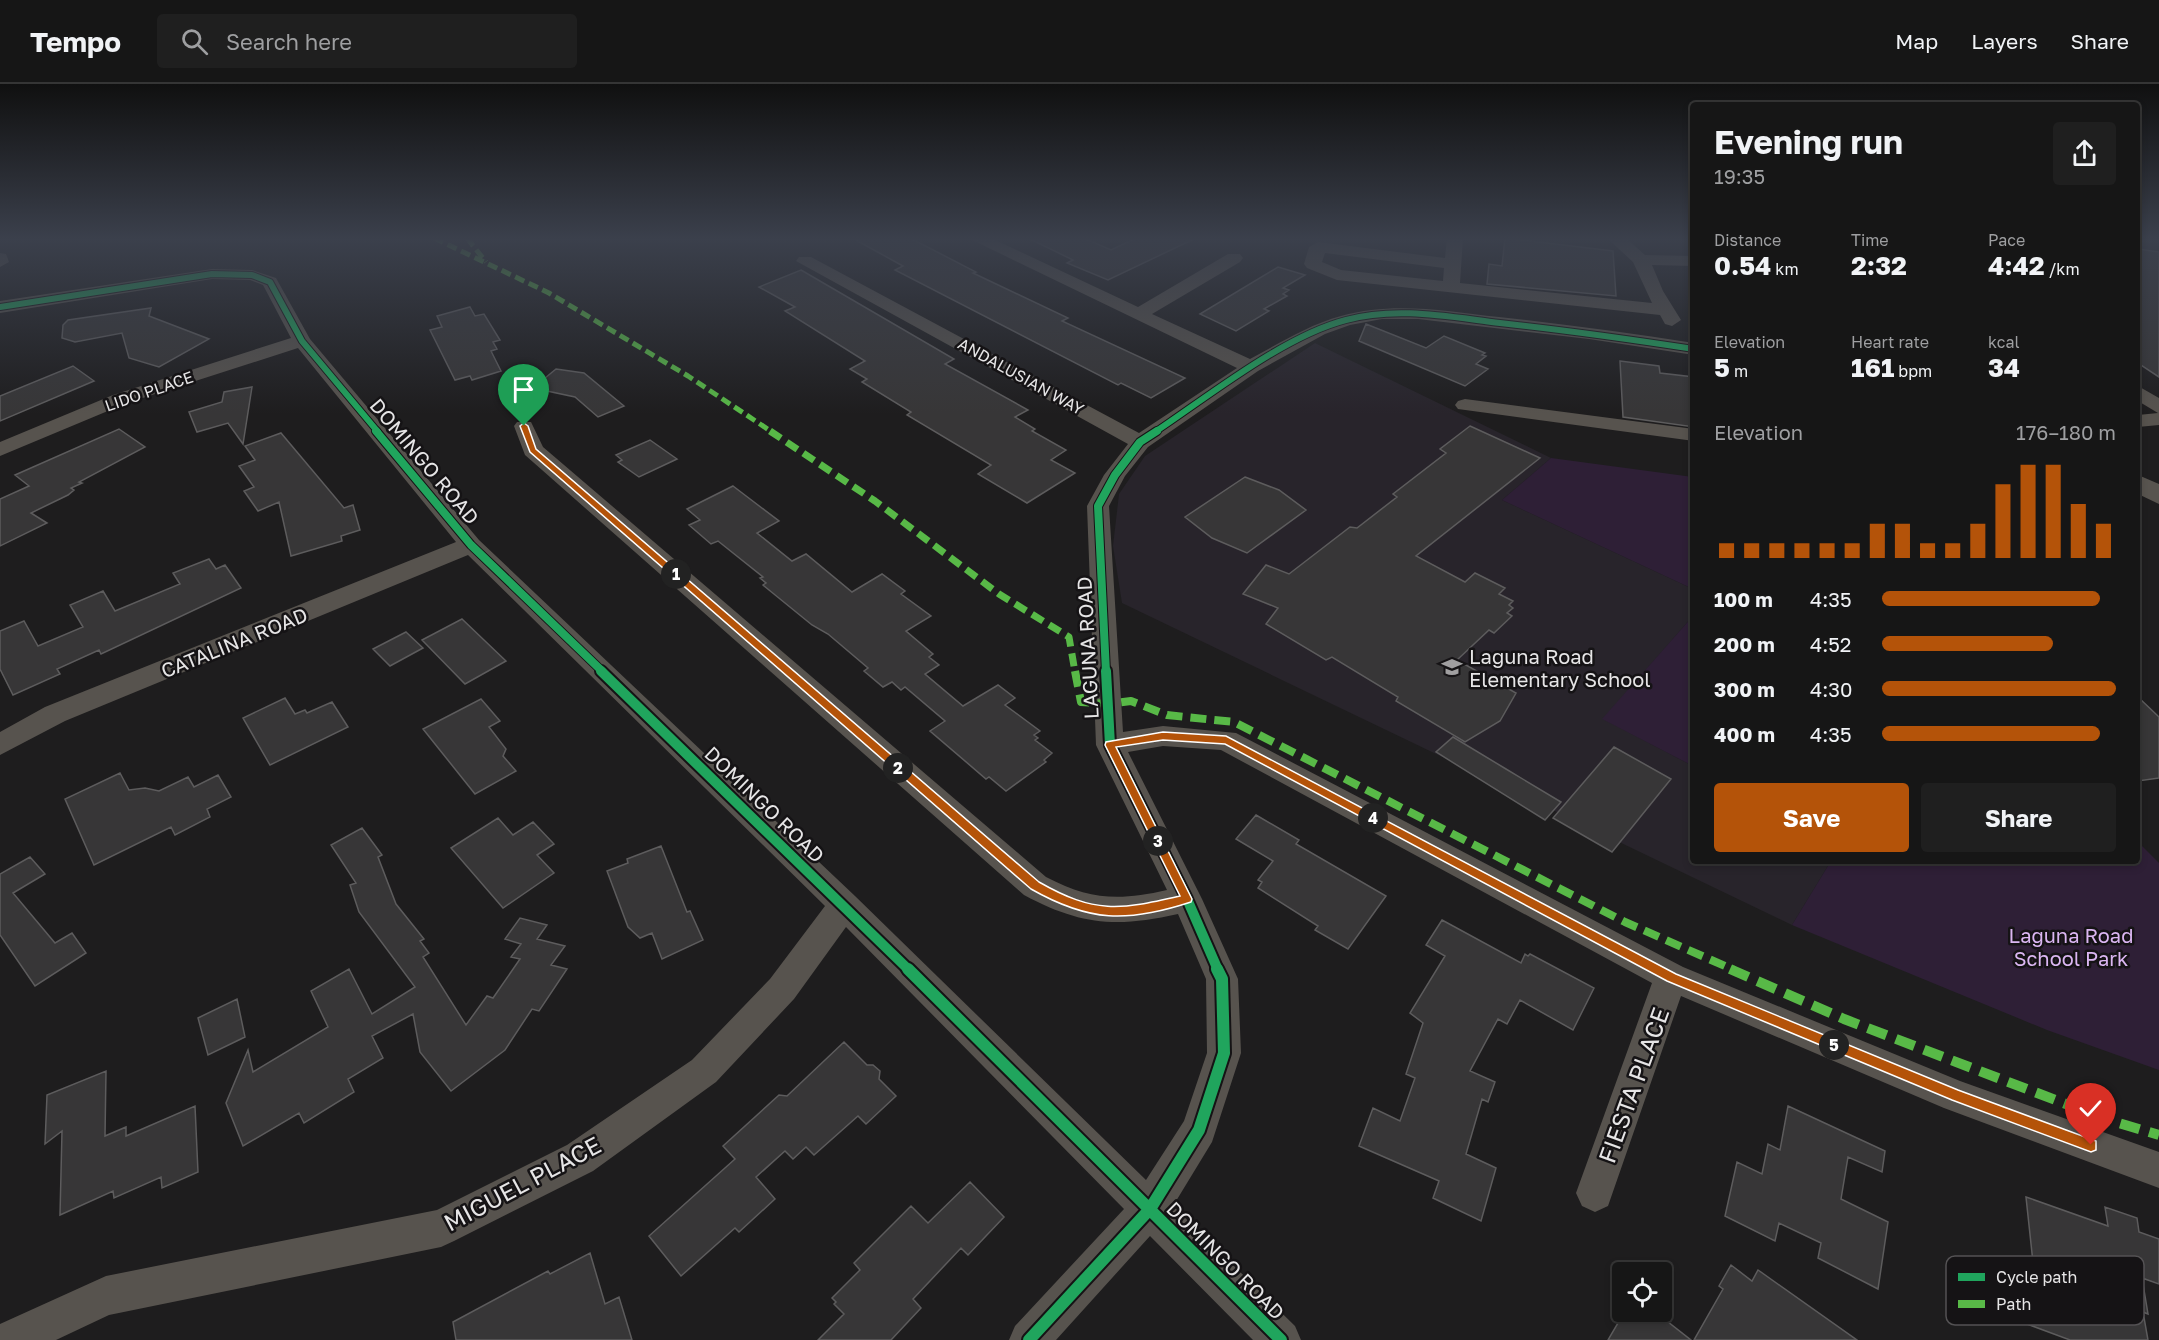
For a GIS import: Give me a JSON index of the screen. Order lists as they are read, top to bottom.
{
  "streets": {
    "street": [
      "ANDALUSIAN WAY",
      "LIDO PLACE",
      "DOMINGO ROAD",
      "CATALINA ROAD",
      "LAGUNA ROAD",
      "FIESTA PLACE",
      "MIGUEL PLACE"
    ]
  },
  "crossings": [
    ["ANDALUSIAN WAY", "LAGUNA ROAD"],
    ["LIDO PLACE", "DOMINGO ROAD"],
    ["DOMINGO ROAD", "CATALINA ROAD"],
    ["DOMINGO ROAD", "LAGUNA ROAD"],
    ["DOMINGO ROAD", "MIGUEL PLACE"]
  ],
  "parks": ["Laguna Road School Park"],
  "places": {
    "school or university": ["Laguna Road Elementary School"]
  },
  "legend": ["Cycle path", "Path"],
  "page": {
    "header": "Tempo",
    "search": "Search here",
    "nav": ["Map", "Layers", "Share"],
    "heading": ["Evening run", "19:35"],
    "stats": [
      ["Distance", "0.54 km"],
      ["Time", "2:32"],
      ["Pace", "4:42 /km"],
      ["Elevation", "5 m"],
      ["Heart rate", "161 bpm"],
      ["kcal", "34"]
    ],
    "chart": ["Elevation", "176–180 m"],
    "pins": [
      "1",
      "2",
      "4",
      "3",
      "5"
    ],
    "list": [
      {
        "name": "100 m",
        "note": "4:35"
      },
      {
        "name": "200 m",
        "note": "4:52"
      },
      {
        "name": "300 m",
        "note": "4:30"
      },
      {
        "name": "400 m",
        "note": "4:35"
      }
    ],
    "buttons": ["Save", "Share"]
  }
}
